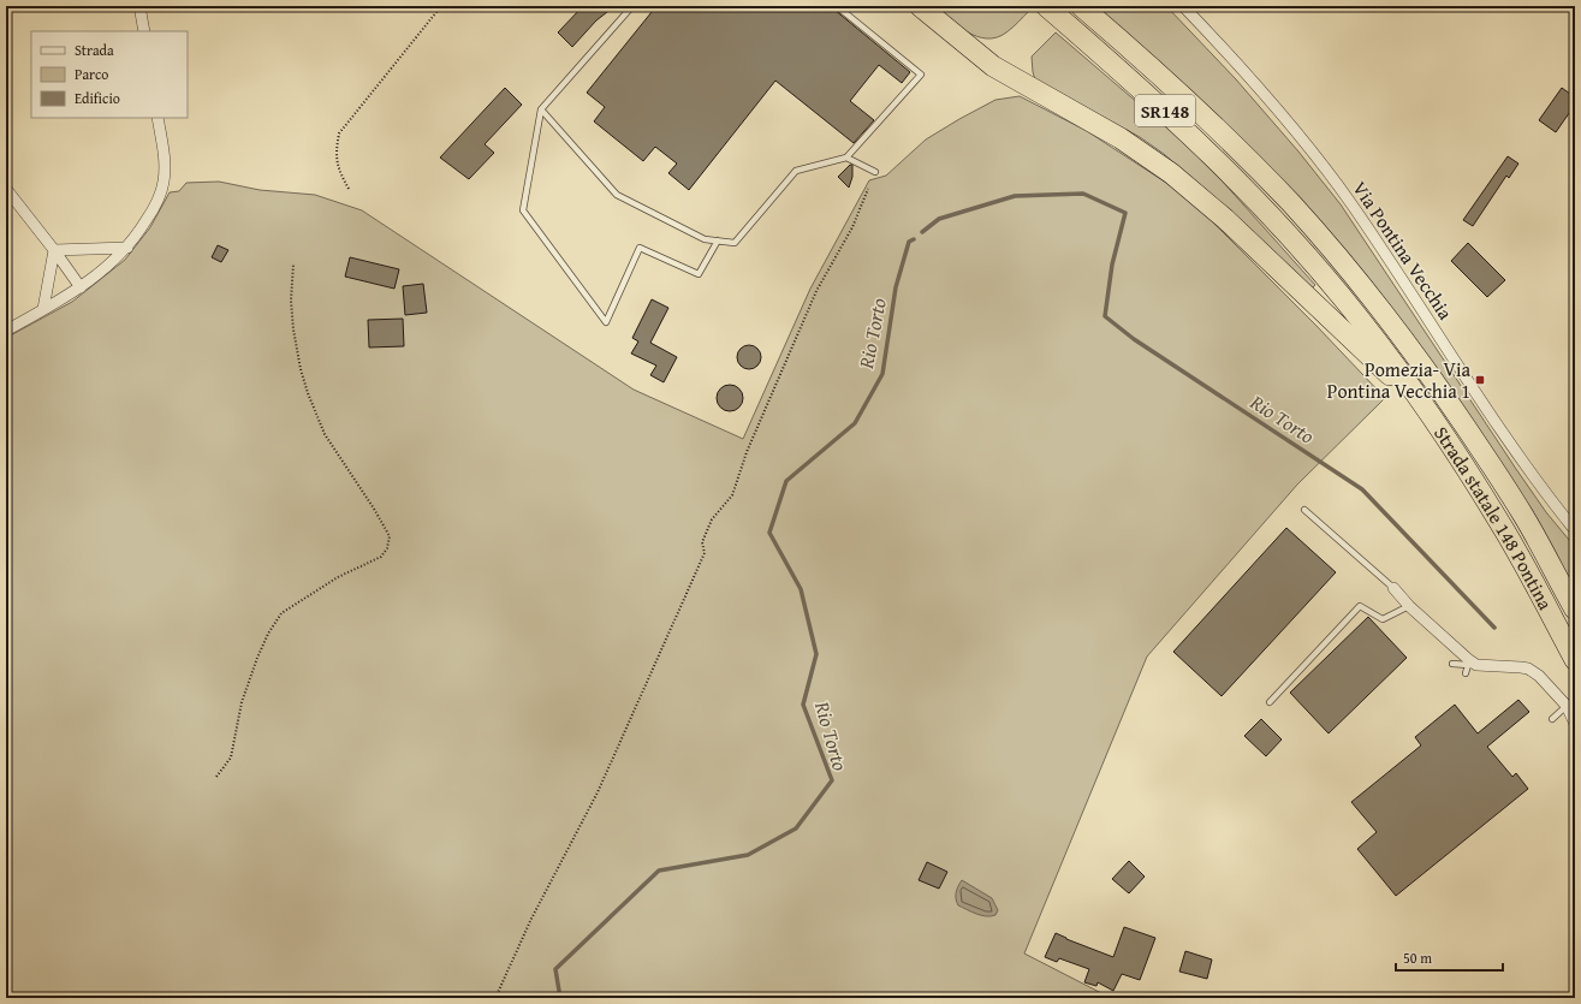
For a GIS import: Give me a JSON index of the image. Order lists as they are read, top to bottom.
{
  "streets": {
    "highway": ["SR148", "Strada statale 148 Pontina"],
    "street": ["Via Pontina Vecchia"]
  },
  "water": ["Rio Torto"],
  "places": {
    "transit": ["Pomezia- Via Pontina Vecchia 1"]
  },
  "legend": ["Strada", "Parco", "Edificio"],
  "scale_bar": "50 m"
}
